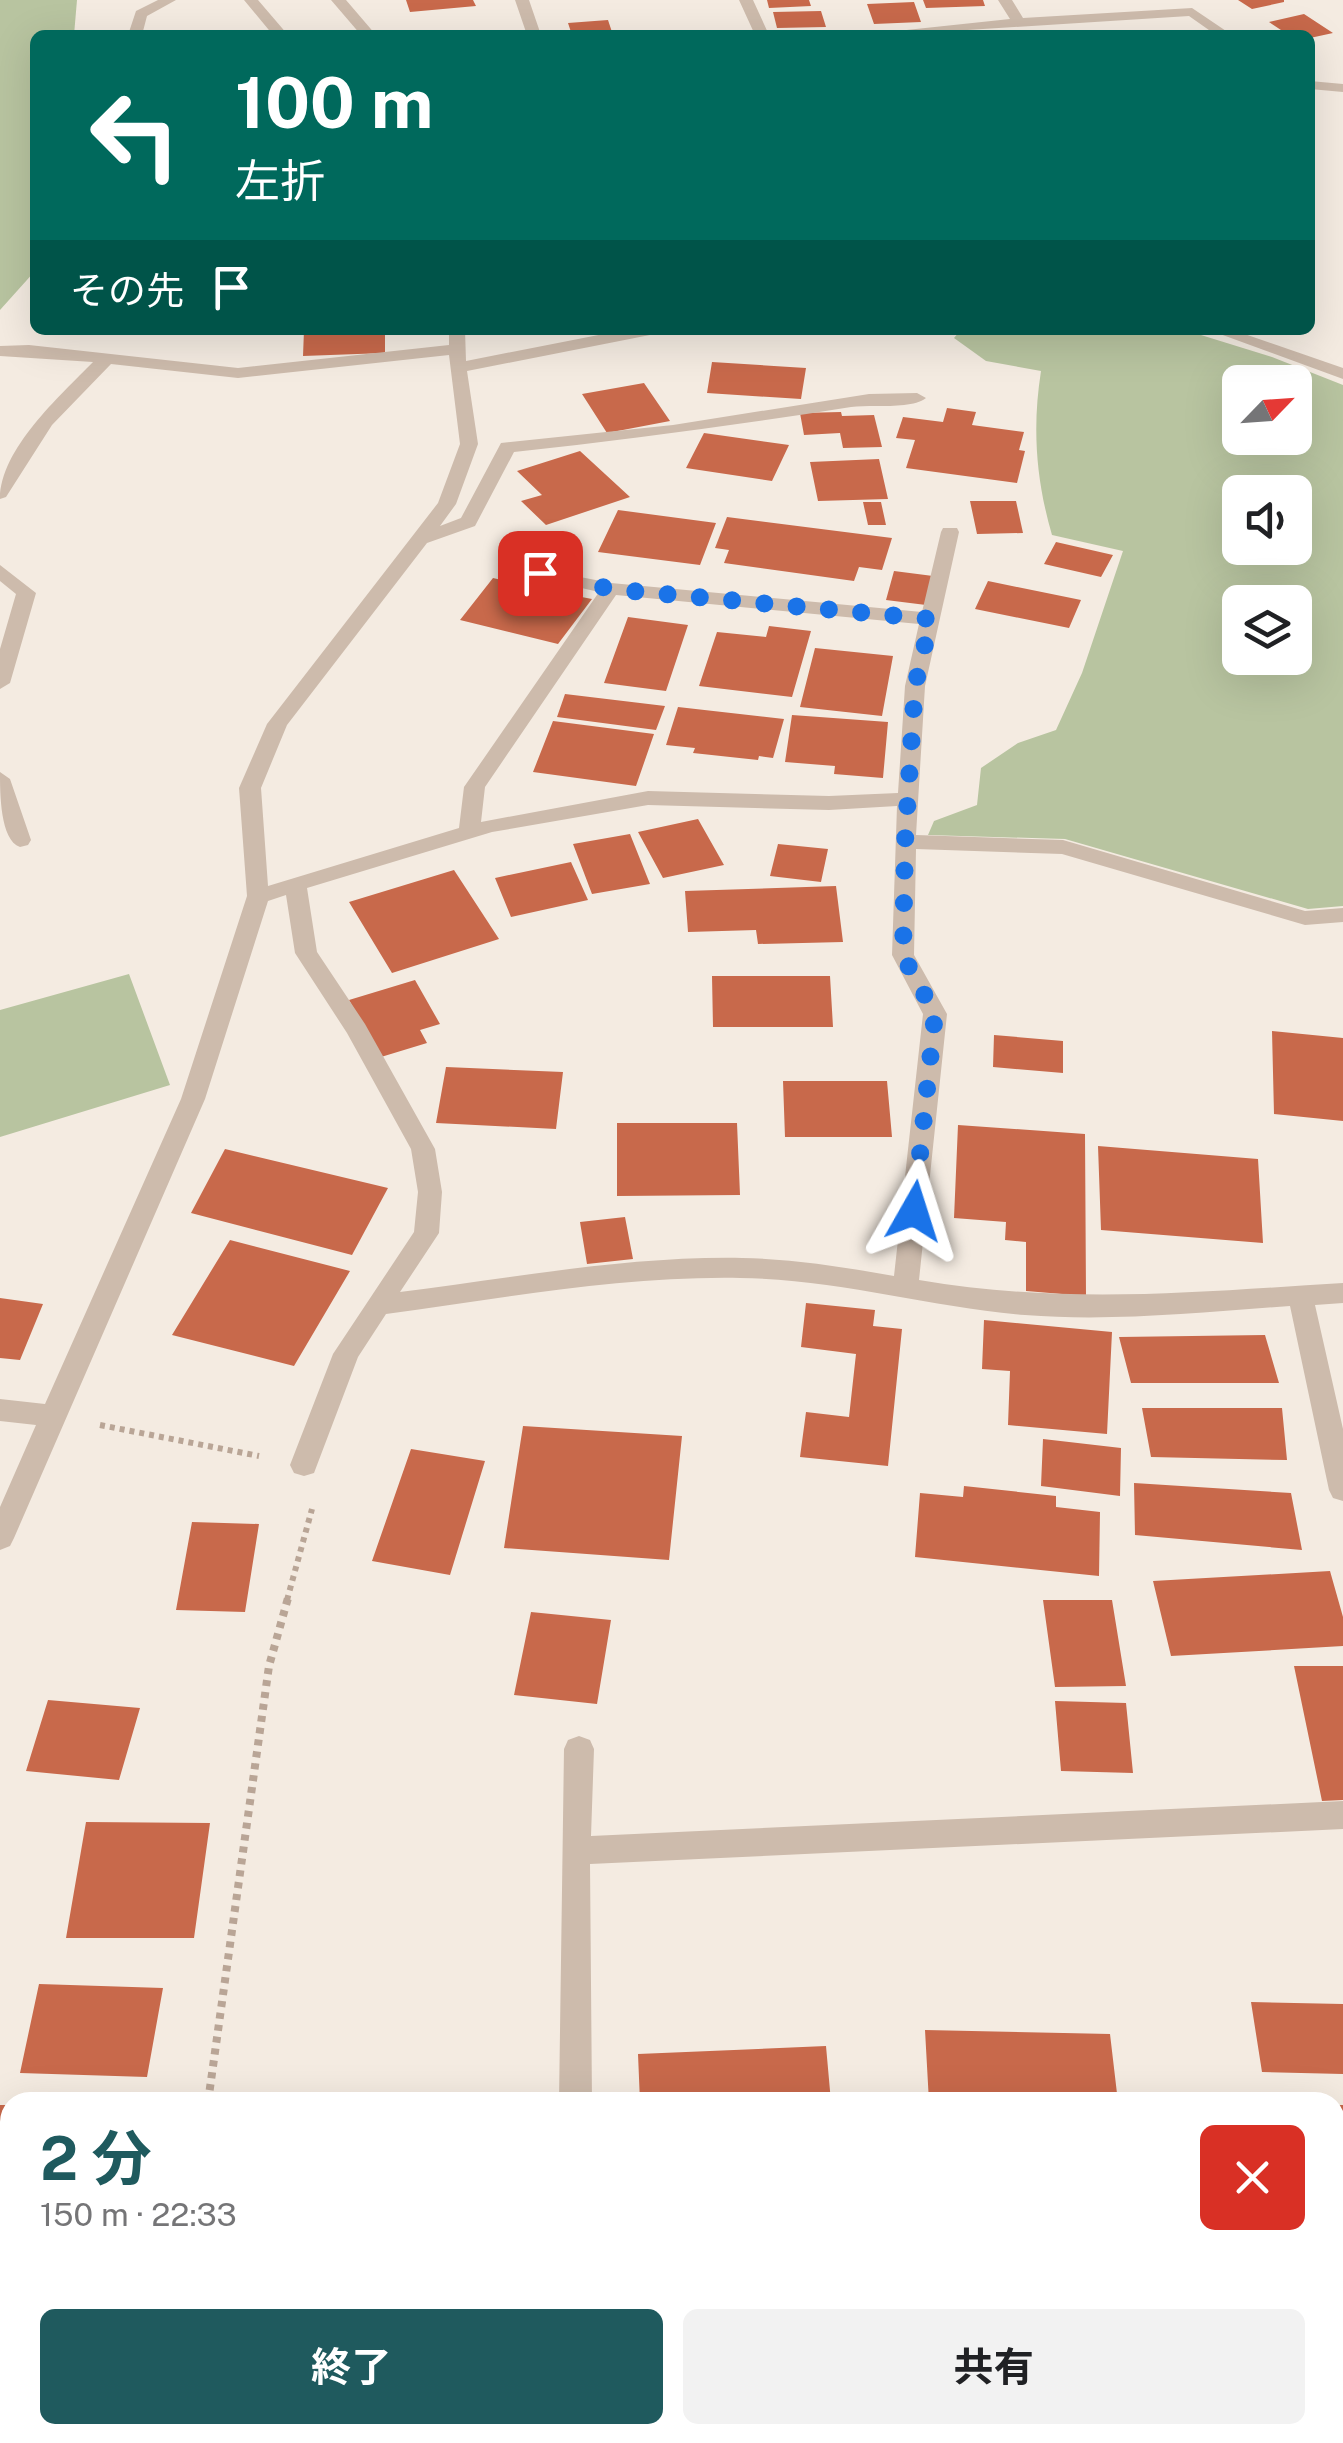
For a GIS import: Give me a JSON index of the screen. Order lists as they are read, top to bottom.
{
  "north": "top right",
  "page": {
    "turn": ["100 m", "左折"],
    "then": "その先",
    "heading": ["2 分", "150 m · 22:33"],
    "buttons": ["終了", "共有"]
  }
}
